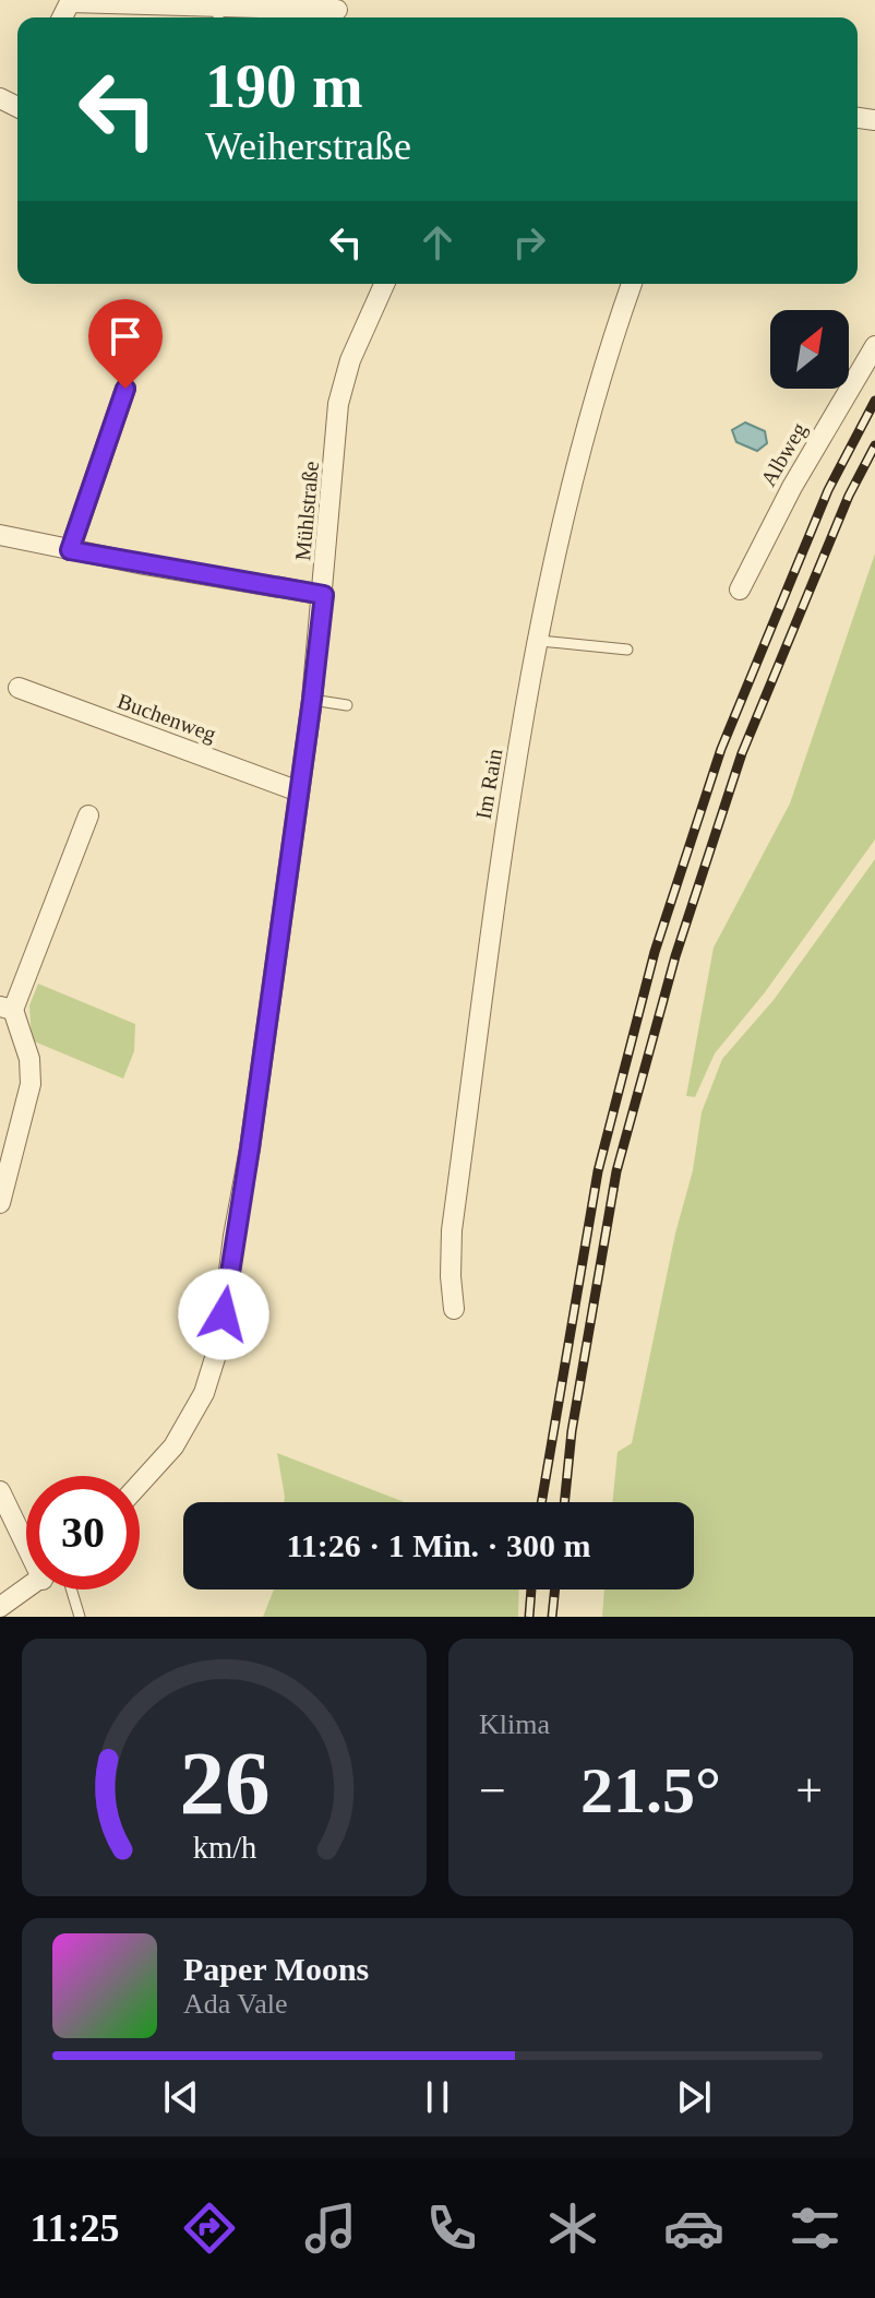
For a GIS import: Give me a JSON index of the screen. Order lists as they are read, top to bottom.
{
  "streets": {
    "street": [
      "Albweg",
      "Mühlstraße",
      "Buchenweg",
      "Im Rain"
    ]
  },
  "crossings": [
    ["Mühlstraße", "Buchenweg"]
  ],
  "north": "top right",
  "page": {
    "turn": ["190 m", "Weiherstraße"],
    "limit": "30",
    "trip": "11:26 · 1 Min. · 300 m",
    "tile": "Klima",
    "heat": ["−", "21.5°", "+"],
    "song": ["Paper Moons", "Ada Vale"],
    "tabs": "11:25",
    "gauge": ["26", "km/h"]
  }
}
